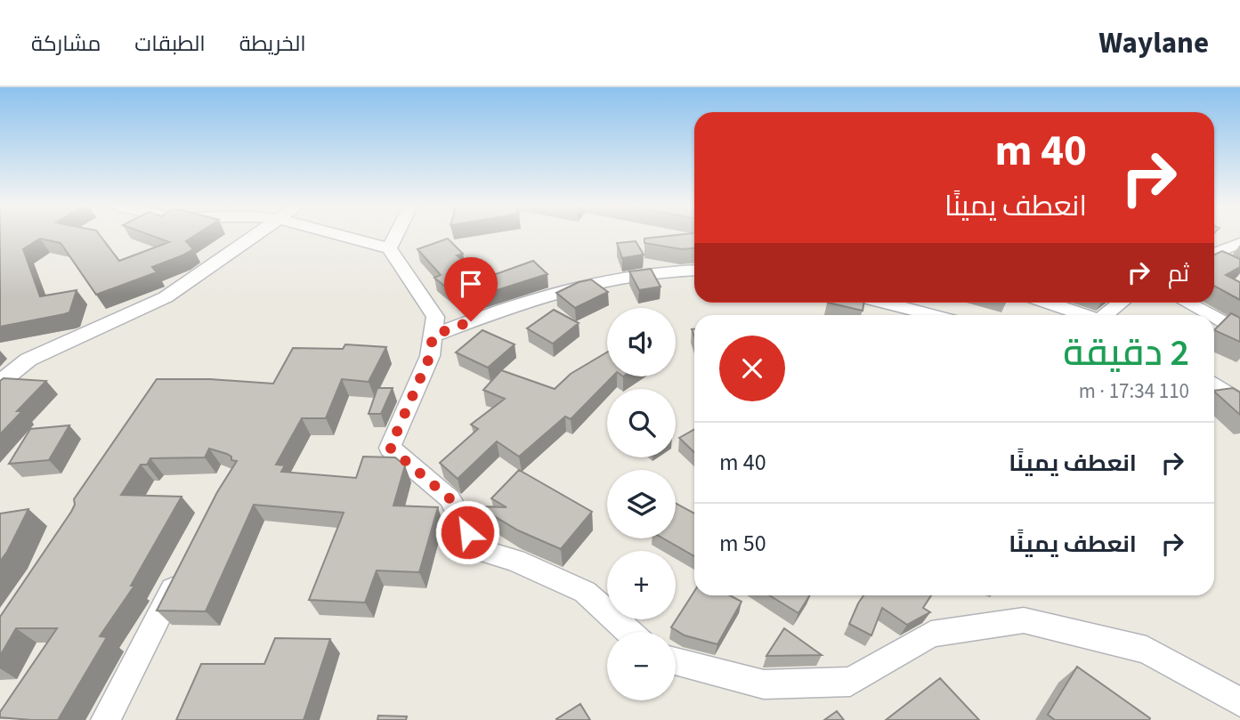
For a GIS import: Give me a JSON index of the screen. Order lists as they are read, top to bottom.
{
  "page": {
    "header": "Waylane",
    "nav": ["الخريطة", "الطبقات", "مشاركة"],
    "turn": ["40 m", "انعطف يمينًا"],
    "then": "ثم",
    "map_buttons": ["+", "−"],
    "heading": ["2 دقيقة", "110 m · 17:34"],
    "list": [
      {
        "name": "انعطف يمينًا",
        "value": "40 m"
      },
      {
        "name": "انعطف يمينًا",
        "value": "50 m"
      }
    ]
  }
}
